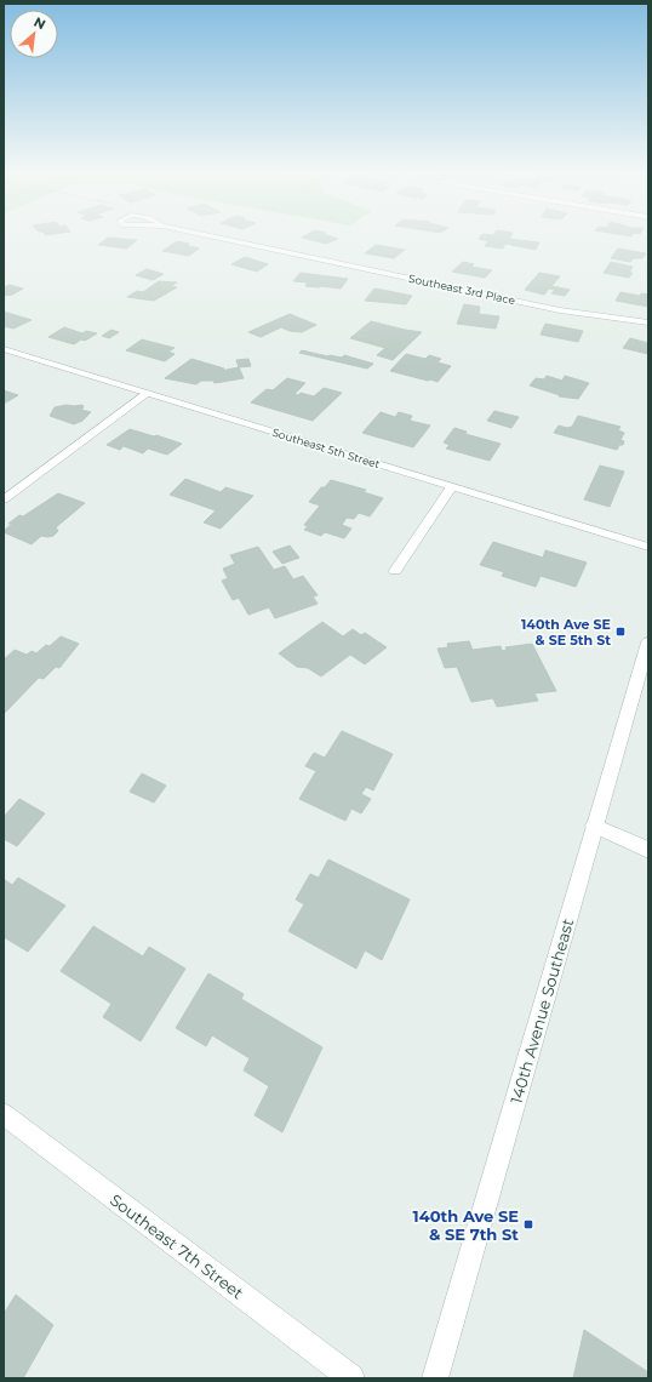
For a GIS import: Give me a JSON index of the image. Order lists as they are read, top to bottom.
{
  "streets": {
    "street": [
      "Southeast 3rd Place",
      "Southeast 5th Street",
      "140th Avenue Southeast",
      "Southeast 7th Street"
    ]
  },
  "places": {
    "transit": ["140th Ave SE & SE 5th St", "140th Ave SE & SE 7th St"]
  },
  "north": "top right"
}
